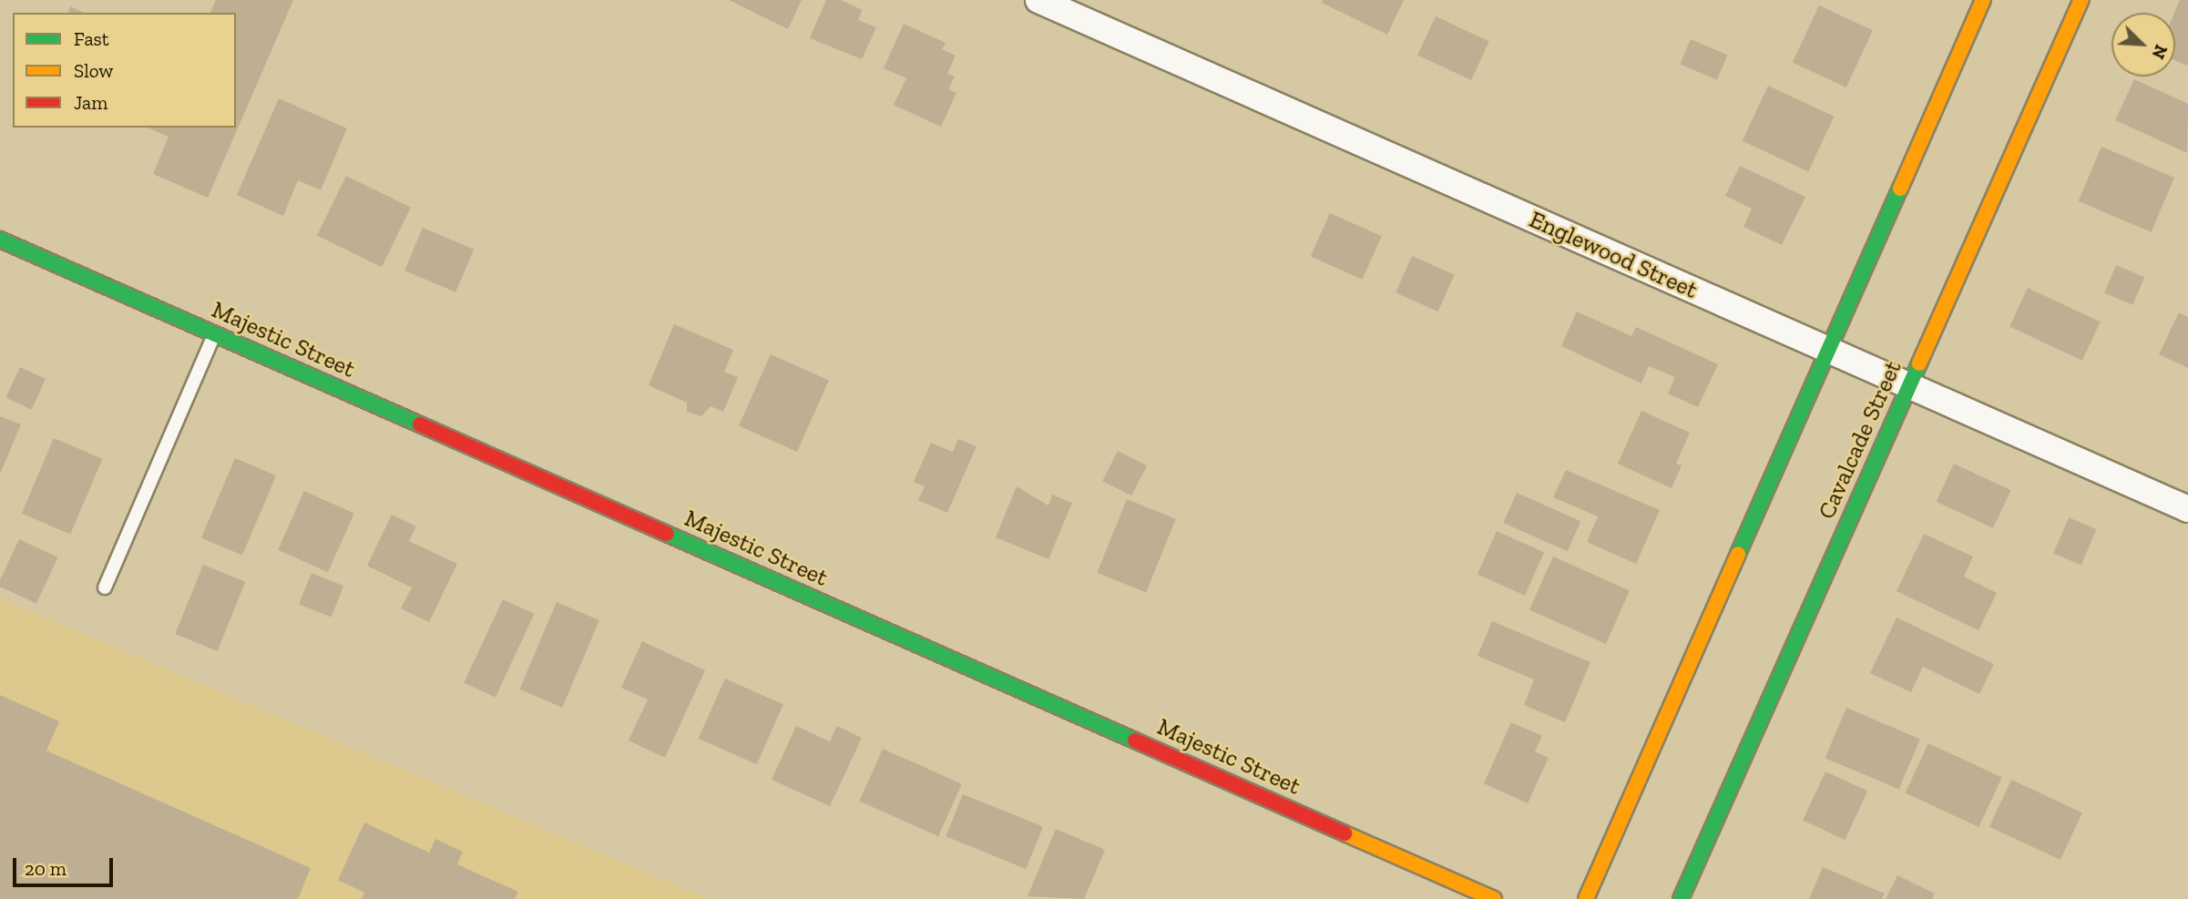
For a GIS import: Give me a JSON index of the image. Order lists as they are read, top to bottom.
{
  "streets": {
    "main road": ["Majestic Street", "Cavalcade Street"],
    "street": ["Englewood Street"]
  },
  "crossings": [
    ["Englewood Street", "Cavalcade Street"]
  ],
  "legend": ["Fast", "Slow", "Jam"],
  "scale_bar": "20 m",
  "north": "bottom right"
}
